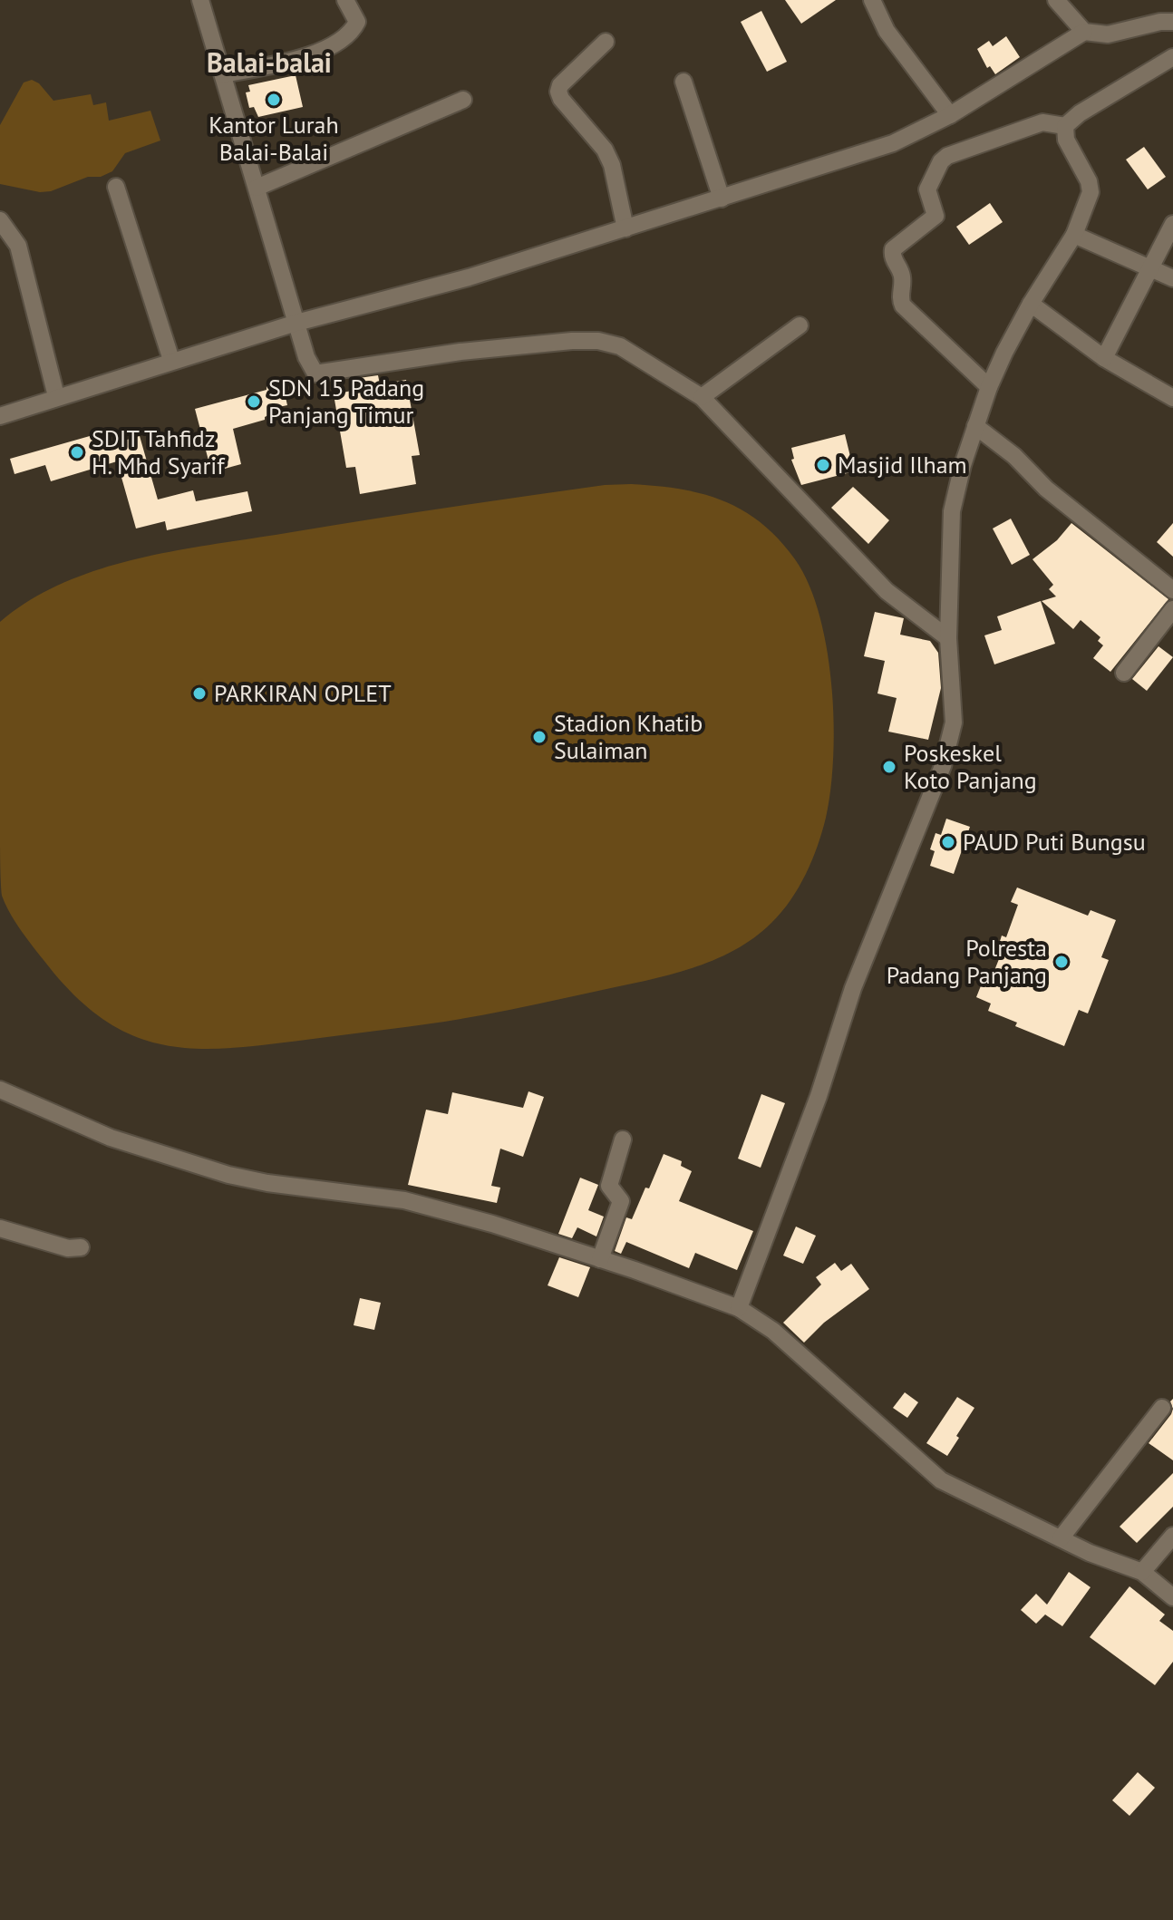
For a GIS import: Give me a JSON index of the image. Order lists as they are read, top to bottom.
{
  "districts": ["Balai-balai"],
  "places": [
    "Kantor Lurah Balai-Balai",
    "SDN 15 Padang Panjang Timur",
    "SDIT Tahfidz H. Mhd Syarif",
    "Masjid Ilham",
    "PARKIRAN OPLET",
    "Stadion Khatib Sulaiman",
    "Poskeskel Koto Panjang",
    "PAUD Puti Bungsu",
    "Polresta Padang Panjang"
  ]
}
